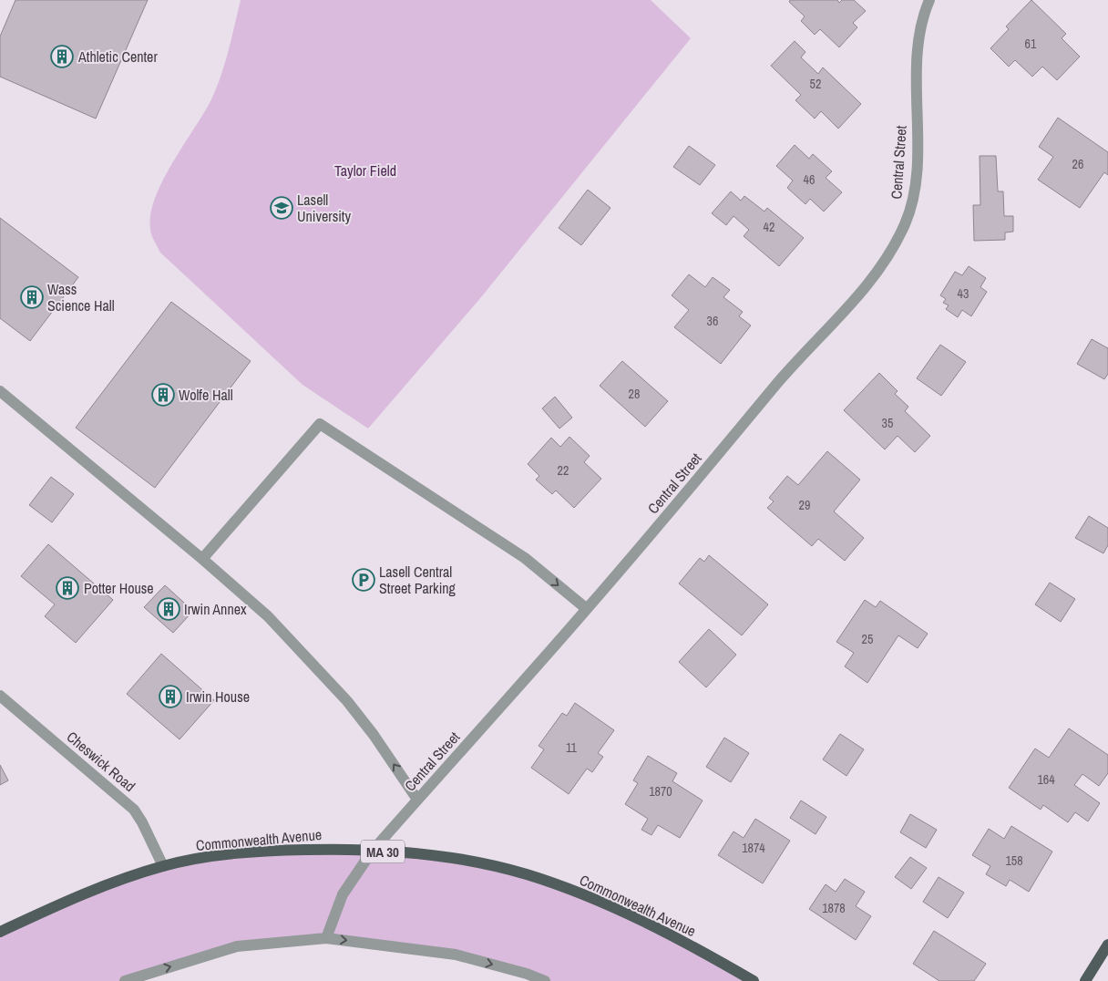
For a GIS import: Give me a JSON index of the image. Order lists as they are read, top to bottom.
{
  "streets": {
    "main road": ["Commonwealth Avenue", "MA 30"],
    "street": ["Central Street", "Cheswick Road"]
  },
  "crossings": [
    ["Central Street", "Commonwealth Avenue"],
    ["Cheswick Road", "Commonwealth Avenue"]
  ],
  "parks": ["Taylor Field"],
  "places": {
    "building": [
      "Athletic Center",
      "Wass Science Hall",
      "Wolfe Hall",
      "Potter House",
      "Irwin Annex",
      "Irwin House"
    ],
    "school or university": ["Lasell University"],
    "parking": ["Lasell Central Street Parking"]
  },
  "house_numbers": [
    "61",
    "52",
    "26",
    "46",
    "42",
    "43",
    "36",
    "28",
    "35",
    "22",
    "29",
    "25",
    "11",
    "164",
    "1870",
    "1874",
    "158",
    "1878"
  ]
}
